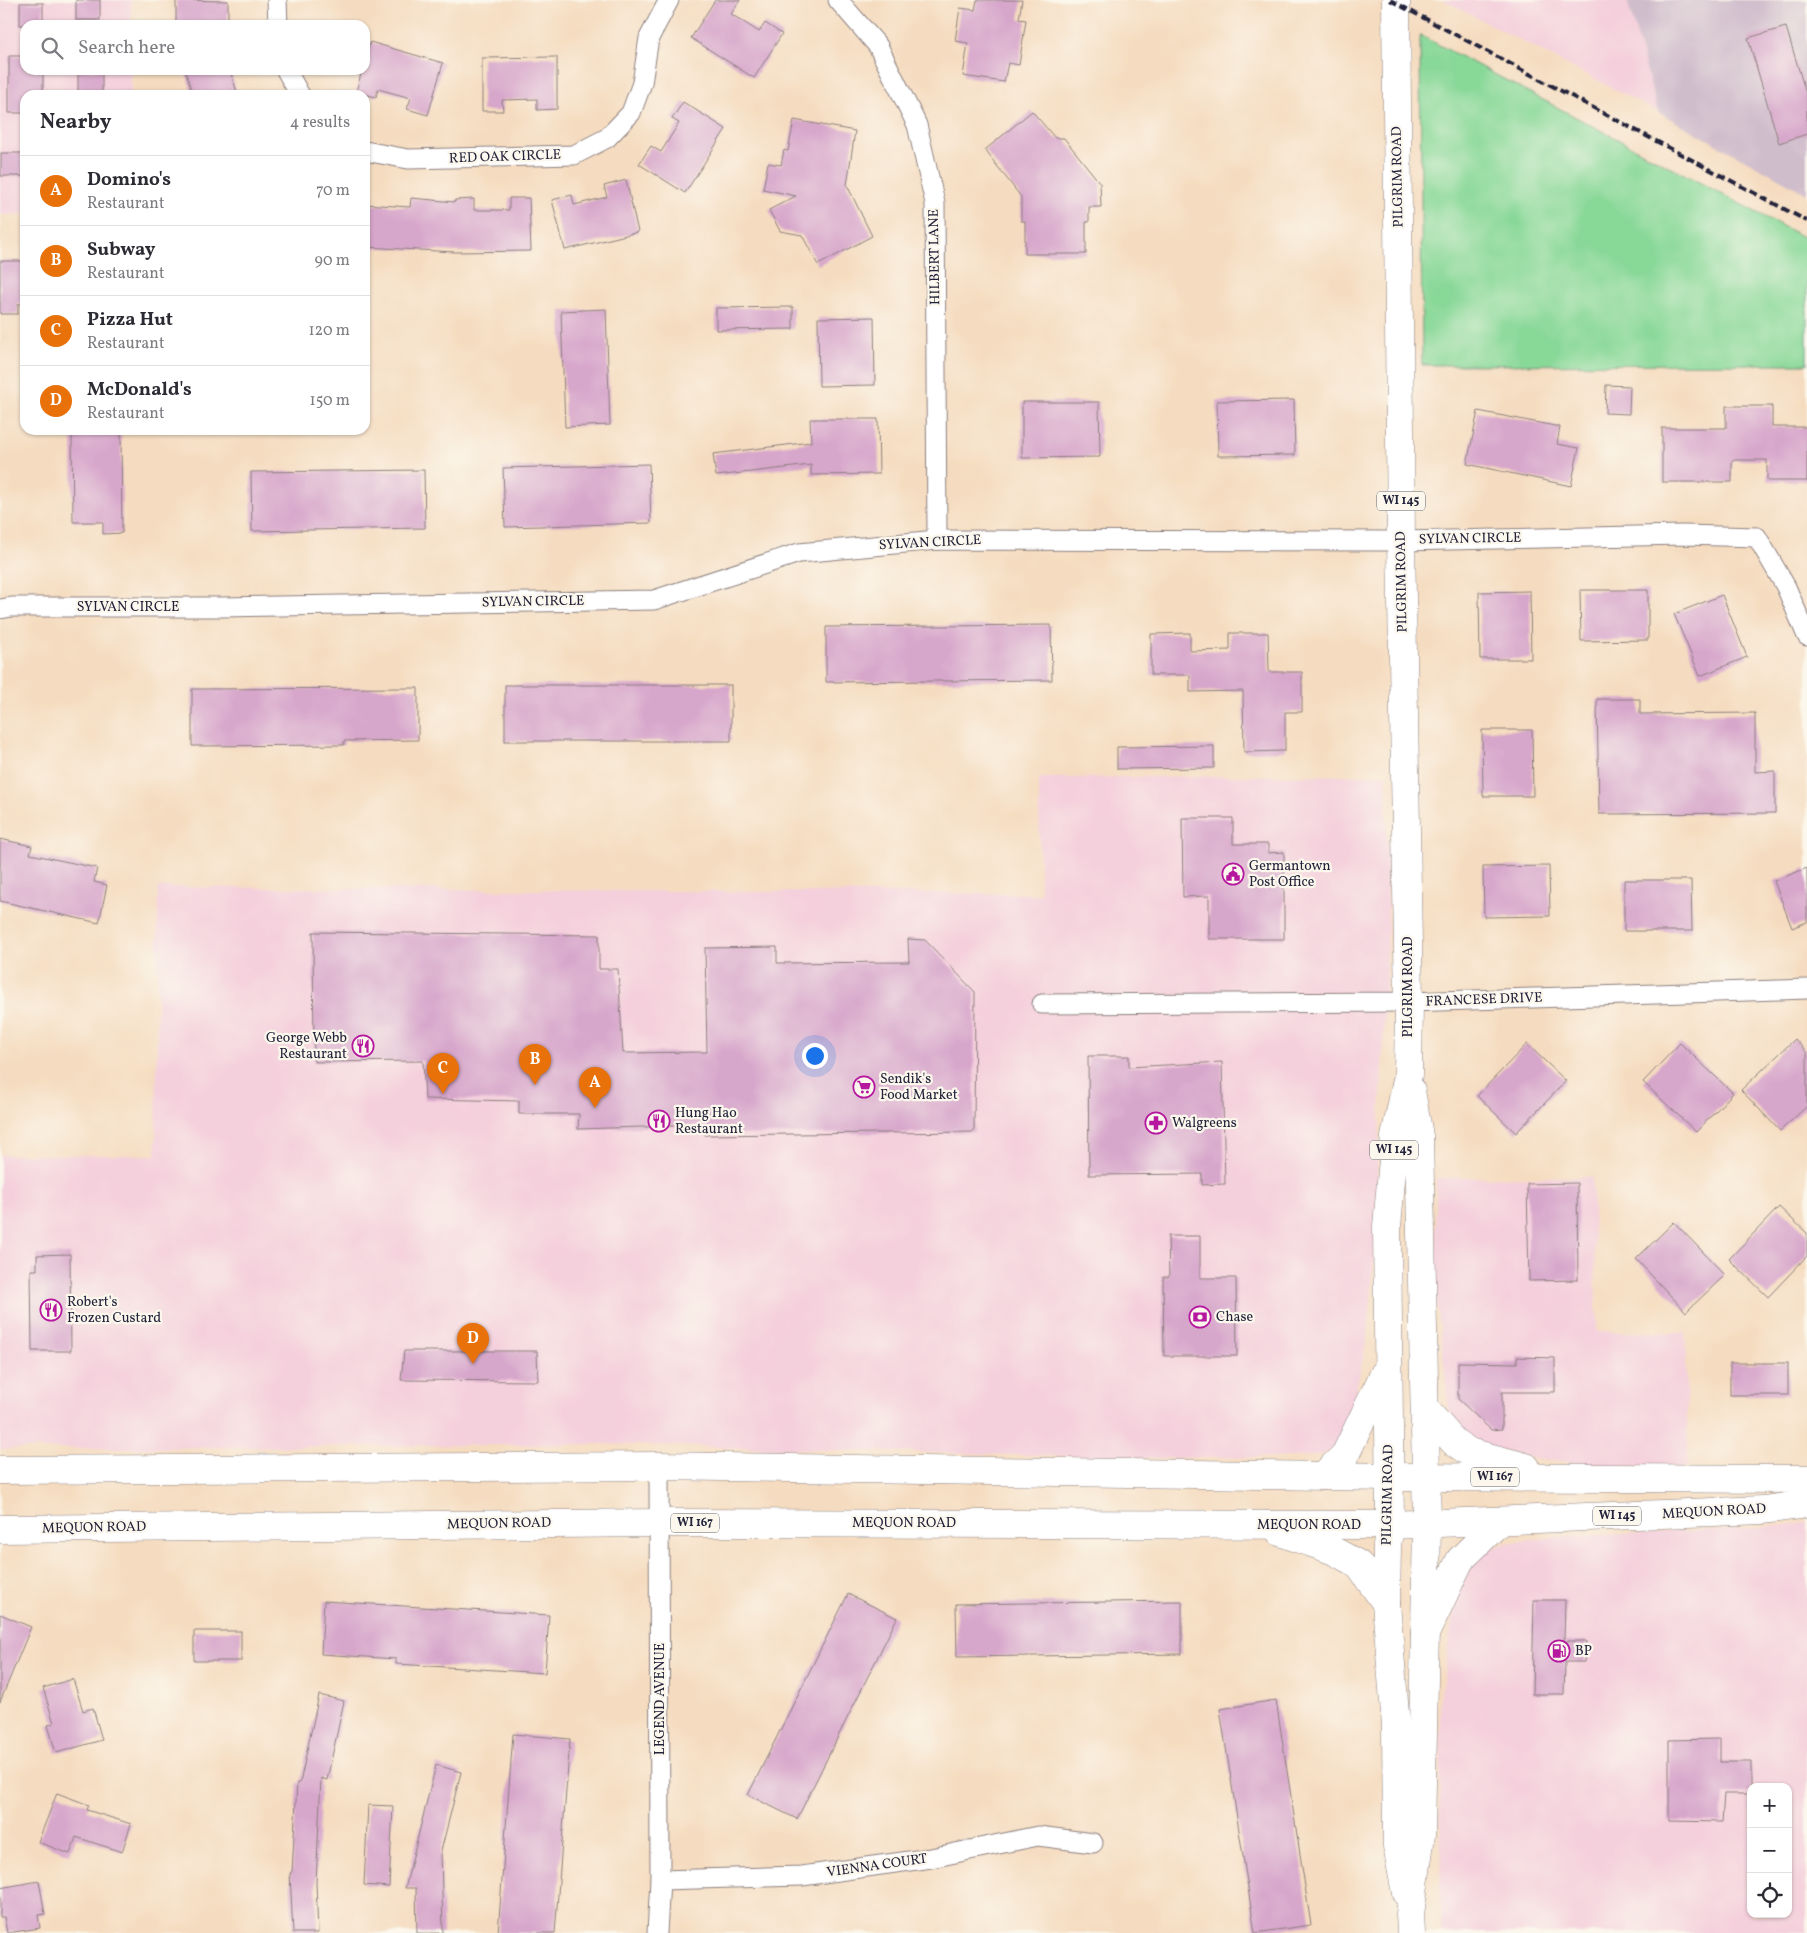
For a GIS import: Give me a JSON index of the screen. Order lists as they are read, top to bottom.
{
  "streets": {
    "main road": [
      "PILGRIM ROAD",
      "WI 145",
      "WI 167",
      "MEQUON ROAD"
    ],
    "street": [
      "RED OAK CIRCLE",
      "HILBERT LANE",
      "SYLVAN CIRCLE",
      "FRANCESE DRIVE",
      "LEGEND AVENUE",
      "VIENNA COURT"
    ]
  },
  "crossings": [
    ["PILGRIM ROAD", "SYLVAN CIRCLE"],
    ["PILGRIM ROAD", "FRANCESE DRIVE"],
    ["PILGRIM ROAD", "WI 167"],
    ["PILGRIM ROAD", "MEQUON ROAD"],
    ["HILBERT LANE", "SYLVAN CIRCLE"],
    ["WI 167", "LEGEND AVENUE"],
    ["MEQUON ROAD", "LEGEND AVENUE"],
    ["LEGEND AVENUE", "VIENNA COURT"]
  ],
  "places": {
    "public building": ["Germantown Post Office"],
    "restaurant": ["George Webb Restaurant", "Hung Hao Restaurant", "Robert's Frozen Custard"],
    "supermarket": ["Sendik's Food Market"],
    "pharmacy": ["Walgreens"],
    "bank": ["Chase"],
    "fuel station": ["BP"]
  },
  "page": {
    "search": "Search here",
    "heading": ["Nearby", "4 results"],
    "list": [
      {
        "mark": "A",
        "name": "Domino's",
        "note": "Restaurant",
        "value": "70 m"
      },
      {
        "mark": "B",
        "name": "Subway",
        "note": "Restaurant",
        "value": "90 m"
      },
      {
        "mark": "C",
        "name": "Pizza Hut",
        "note": "Restaurant",
        "value": "120 m"
      },
      {
        "mark": "D",
        "name": "McDonald's",
        "note": "Restaurant",
        "value": "150 m"
      }
    ],
    "pins": [
      "B",
      "C",
      "A",
      "D"
    ],
    "map_buttons": ["+", "−"]
  }
}
